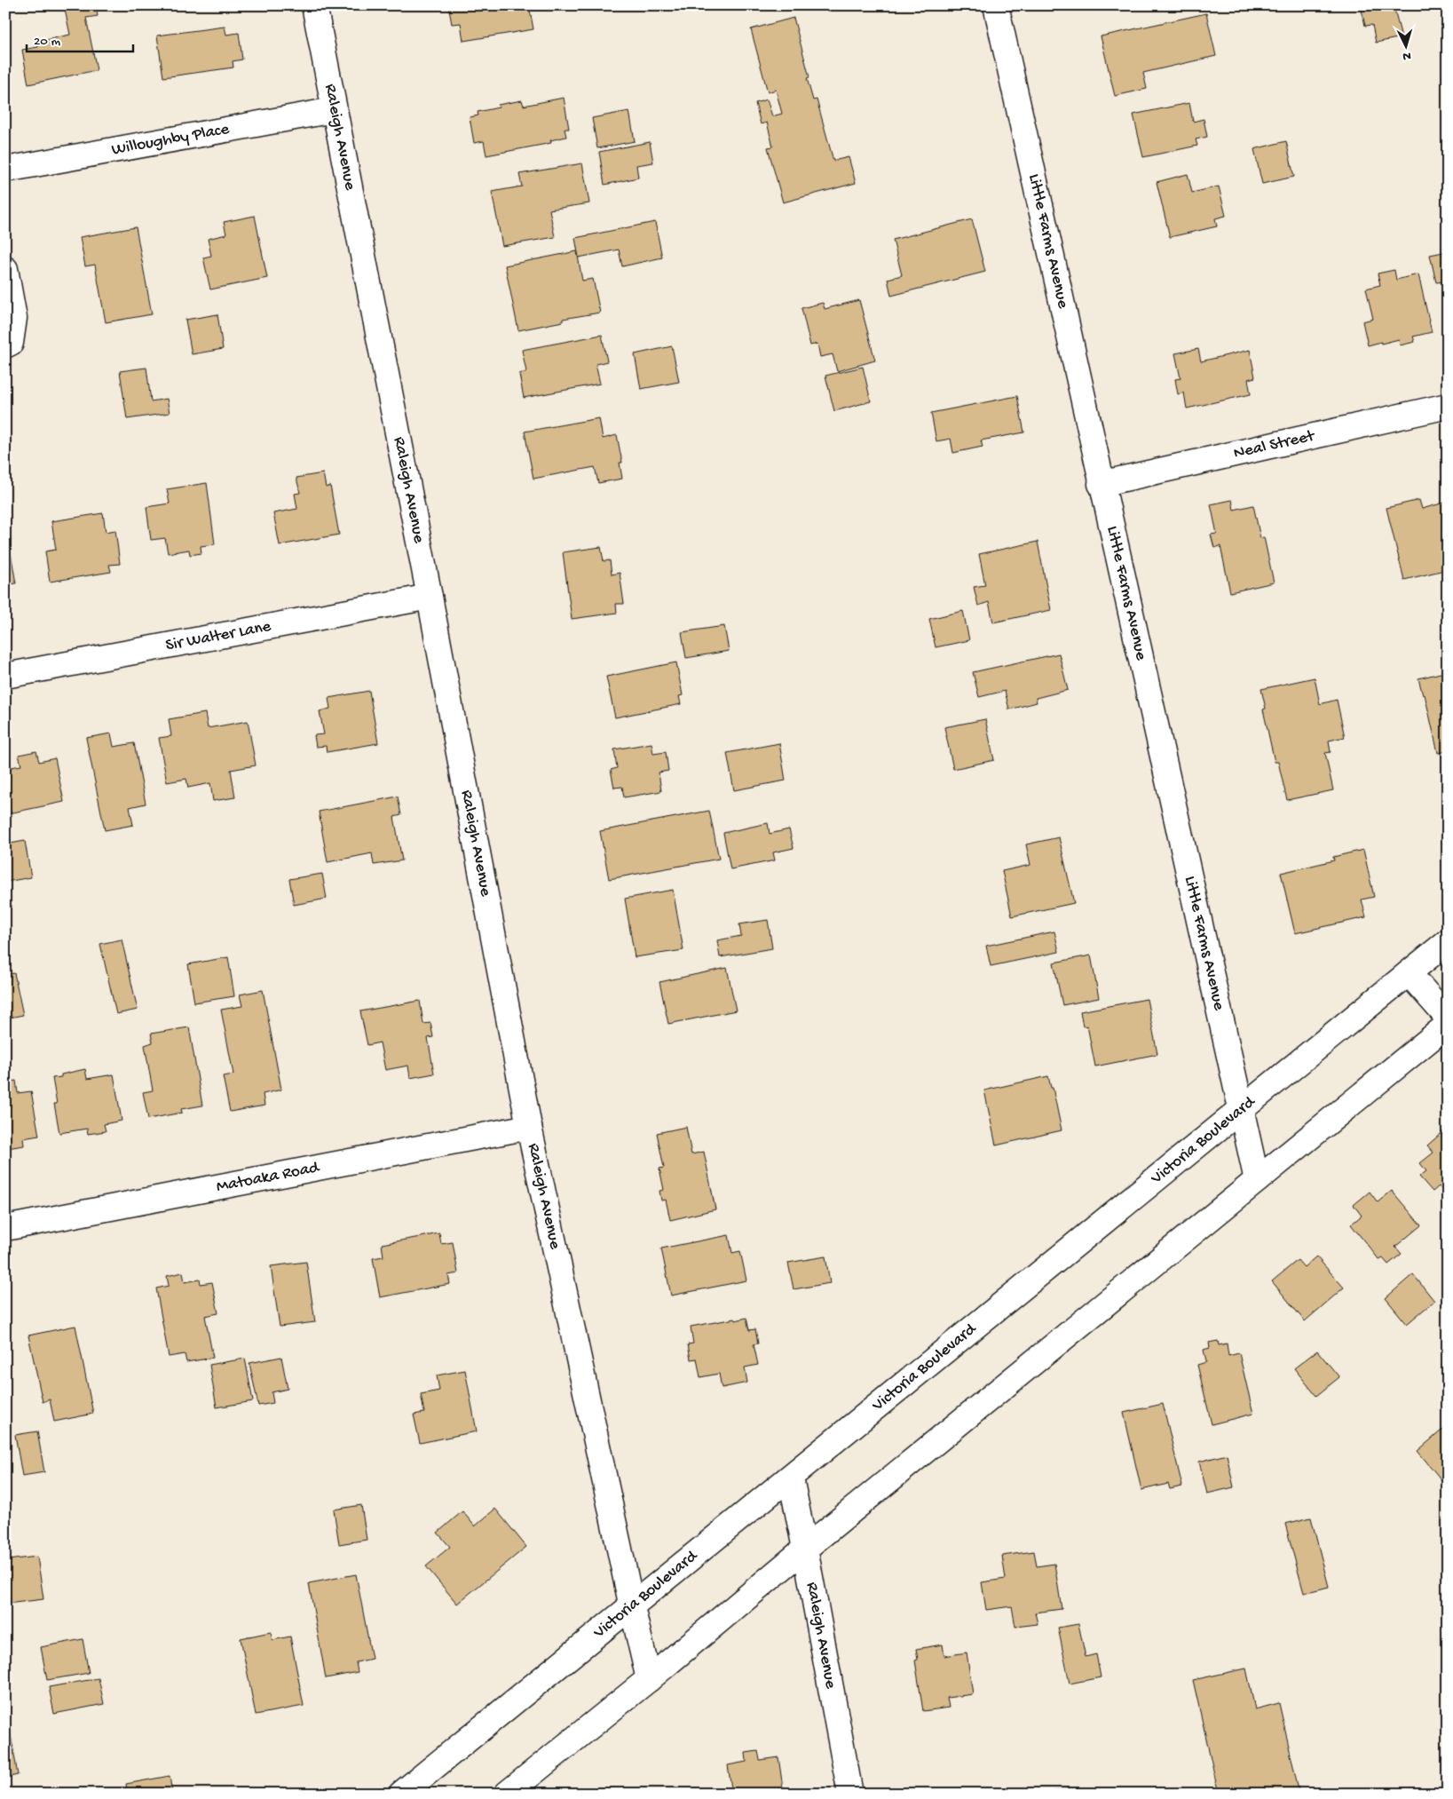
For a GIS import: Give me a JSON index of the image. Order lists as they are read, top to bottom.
{
  "streets": {
    "street": [
      "Raleigh Avenue",
      "Willoughby Place",
      "Little Farms Avenue",
      "Neal Street",
      "Sir Walter Lane",
      "Victoria Boulevard",
      "Matoaka Road"
    ]
  },
  "crossings": [
    ["Raleigh Avenue", "Willoughby Place"],
    ["Raleigh Avenue", "Sir Walter Lane"],
    ["Raleigh Avenue", "Victoria Boulevard"],
    ["Raleigh Avenue", "Matoaka Road"],
    ["Little Farms Avenue", "Neal Street"],
    ["Little Farms Avenue", "Victoria Boulevard"]
  ],
  "scale_bar": "20 m",
  "north": "bottom"
}
